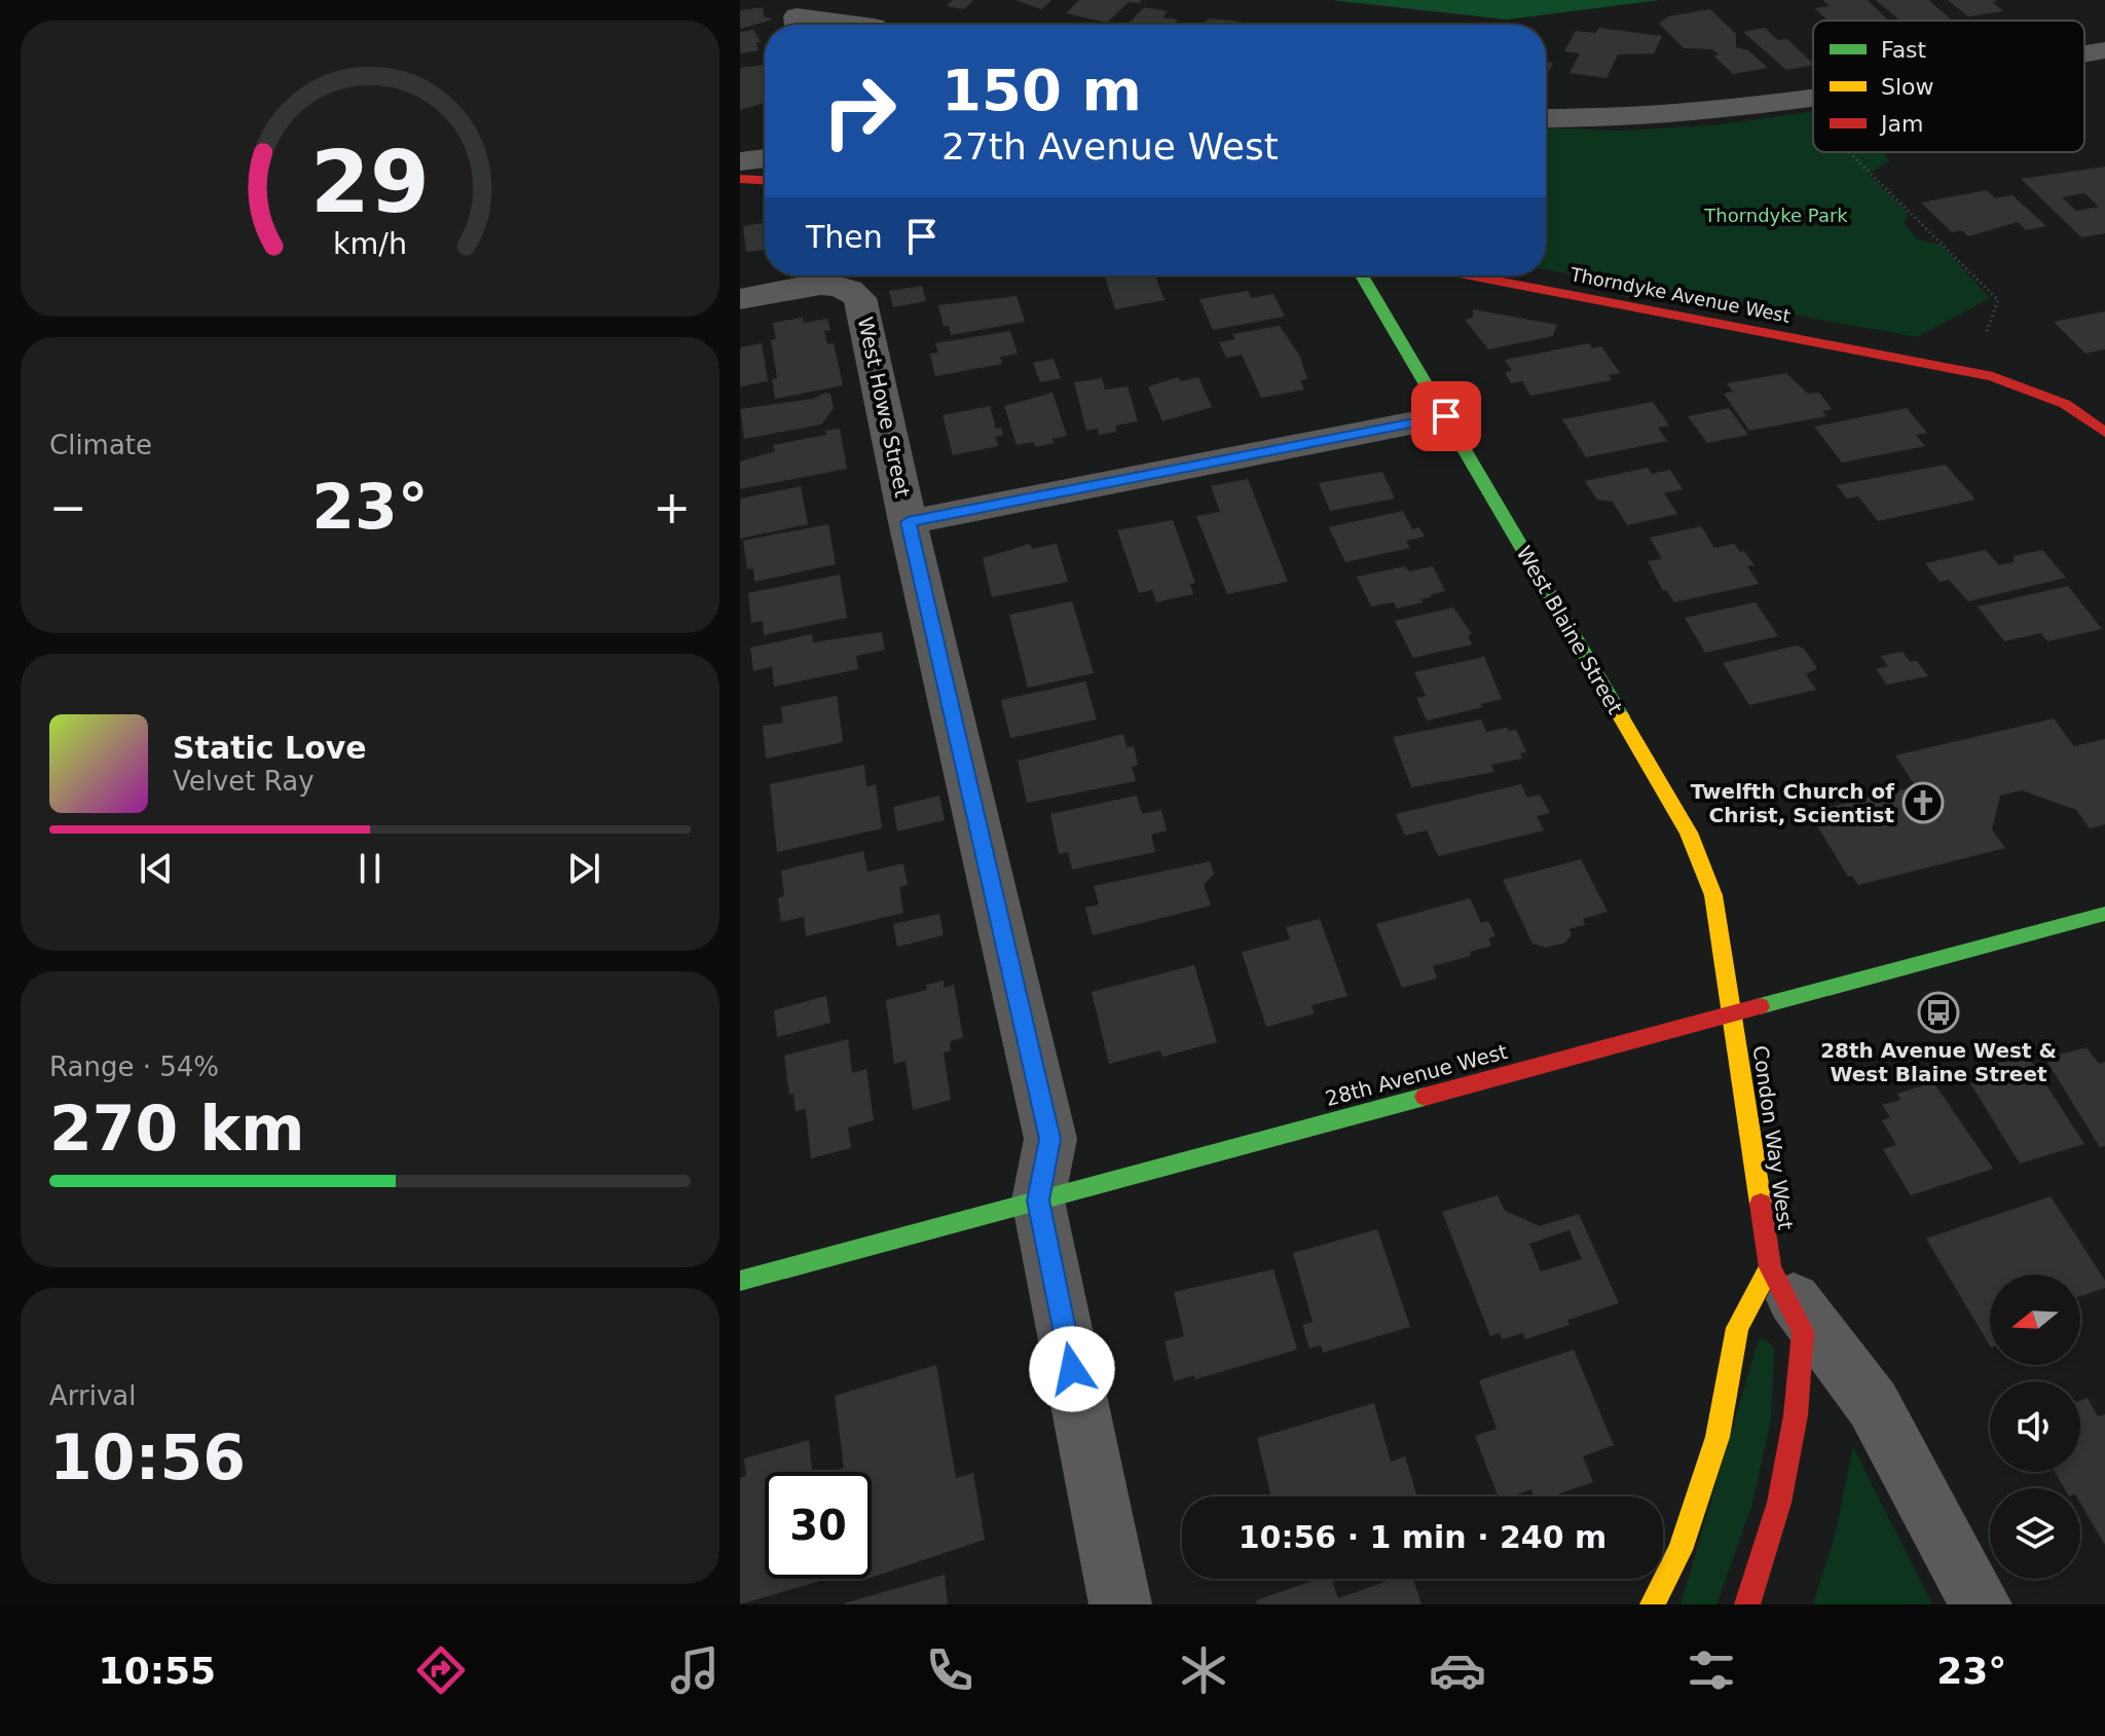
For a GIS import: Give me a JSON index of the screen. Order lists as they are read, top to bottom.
{
  "streets": {
    "street": [
      "Thorndyke Avenue West",
      "West Howe Street",
      "West Blaine Street",
      "28th Avenue West",
      "Condon Way West"
    ]
  },
  "crossings": [
    ["West Howe Street", "28th Avenue West"],
    ["West Blaine Street", "28th Avenue West"],
    ["West Blaine Street", "Condon Way West"],
    ["28th Avenue West", "Condon Way West"]
  ],
  "parks": ["Thorndyke Park"],
  "places": {
    "church": ["Twelfth Church of Christ, Scientist"],
    "bus stop": ["28th Avenue West & West Blaine Street"]
  },
  "legend": ["Fast", "Slow", "Jam"],
  "north": "left",
  "page": {
    "turn": ["150 m", "27th Avenue West"],
    "then": "Then",
    "tile": [
      "Climate",
      ["Range · 54%", "270 km"],
      ["Arrival", "10:56"]
    ],
    "heat": ["−", "23°", "+"],
    "song": ["Static Love", "Velvet Ray"],
    "limit": "30",
    "trip": "10:56 · 1 min · 240 m",
    "tabs": ["10:55", "23°"],
    "gauge": ["29", "km/h"]
  }
}
